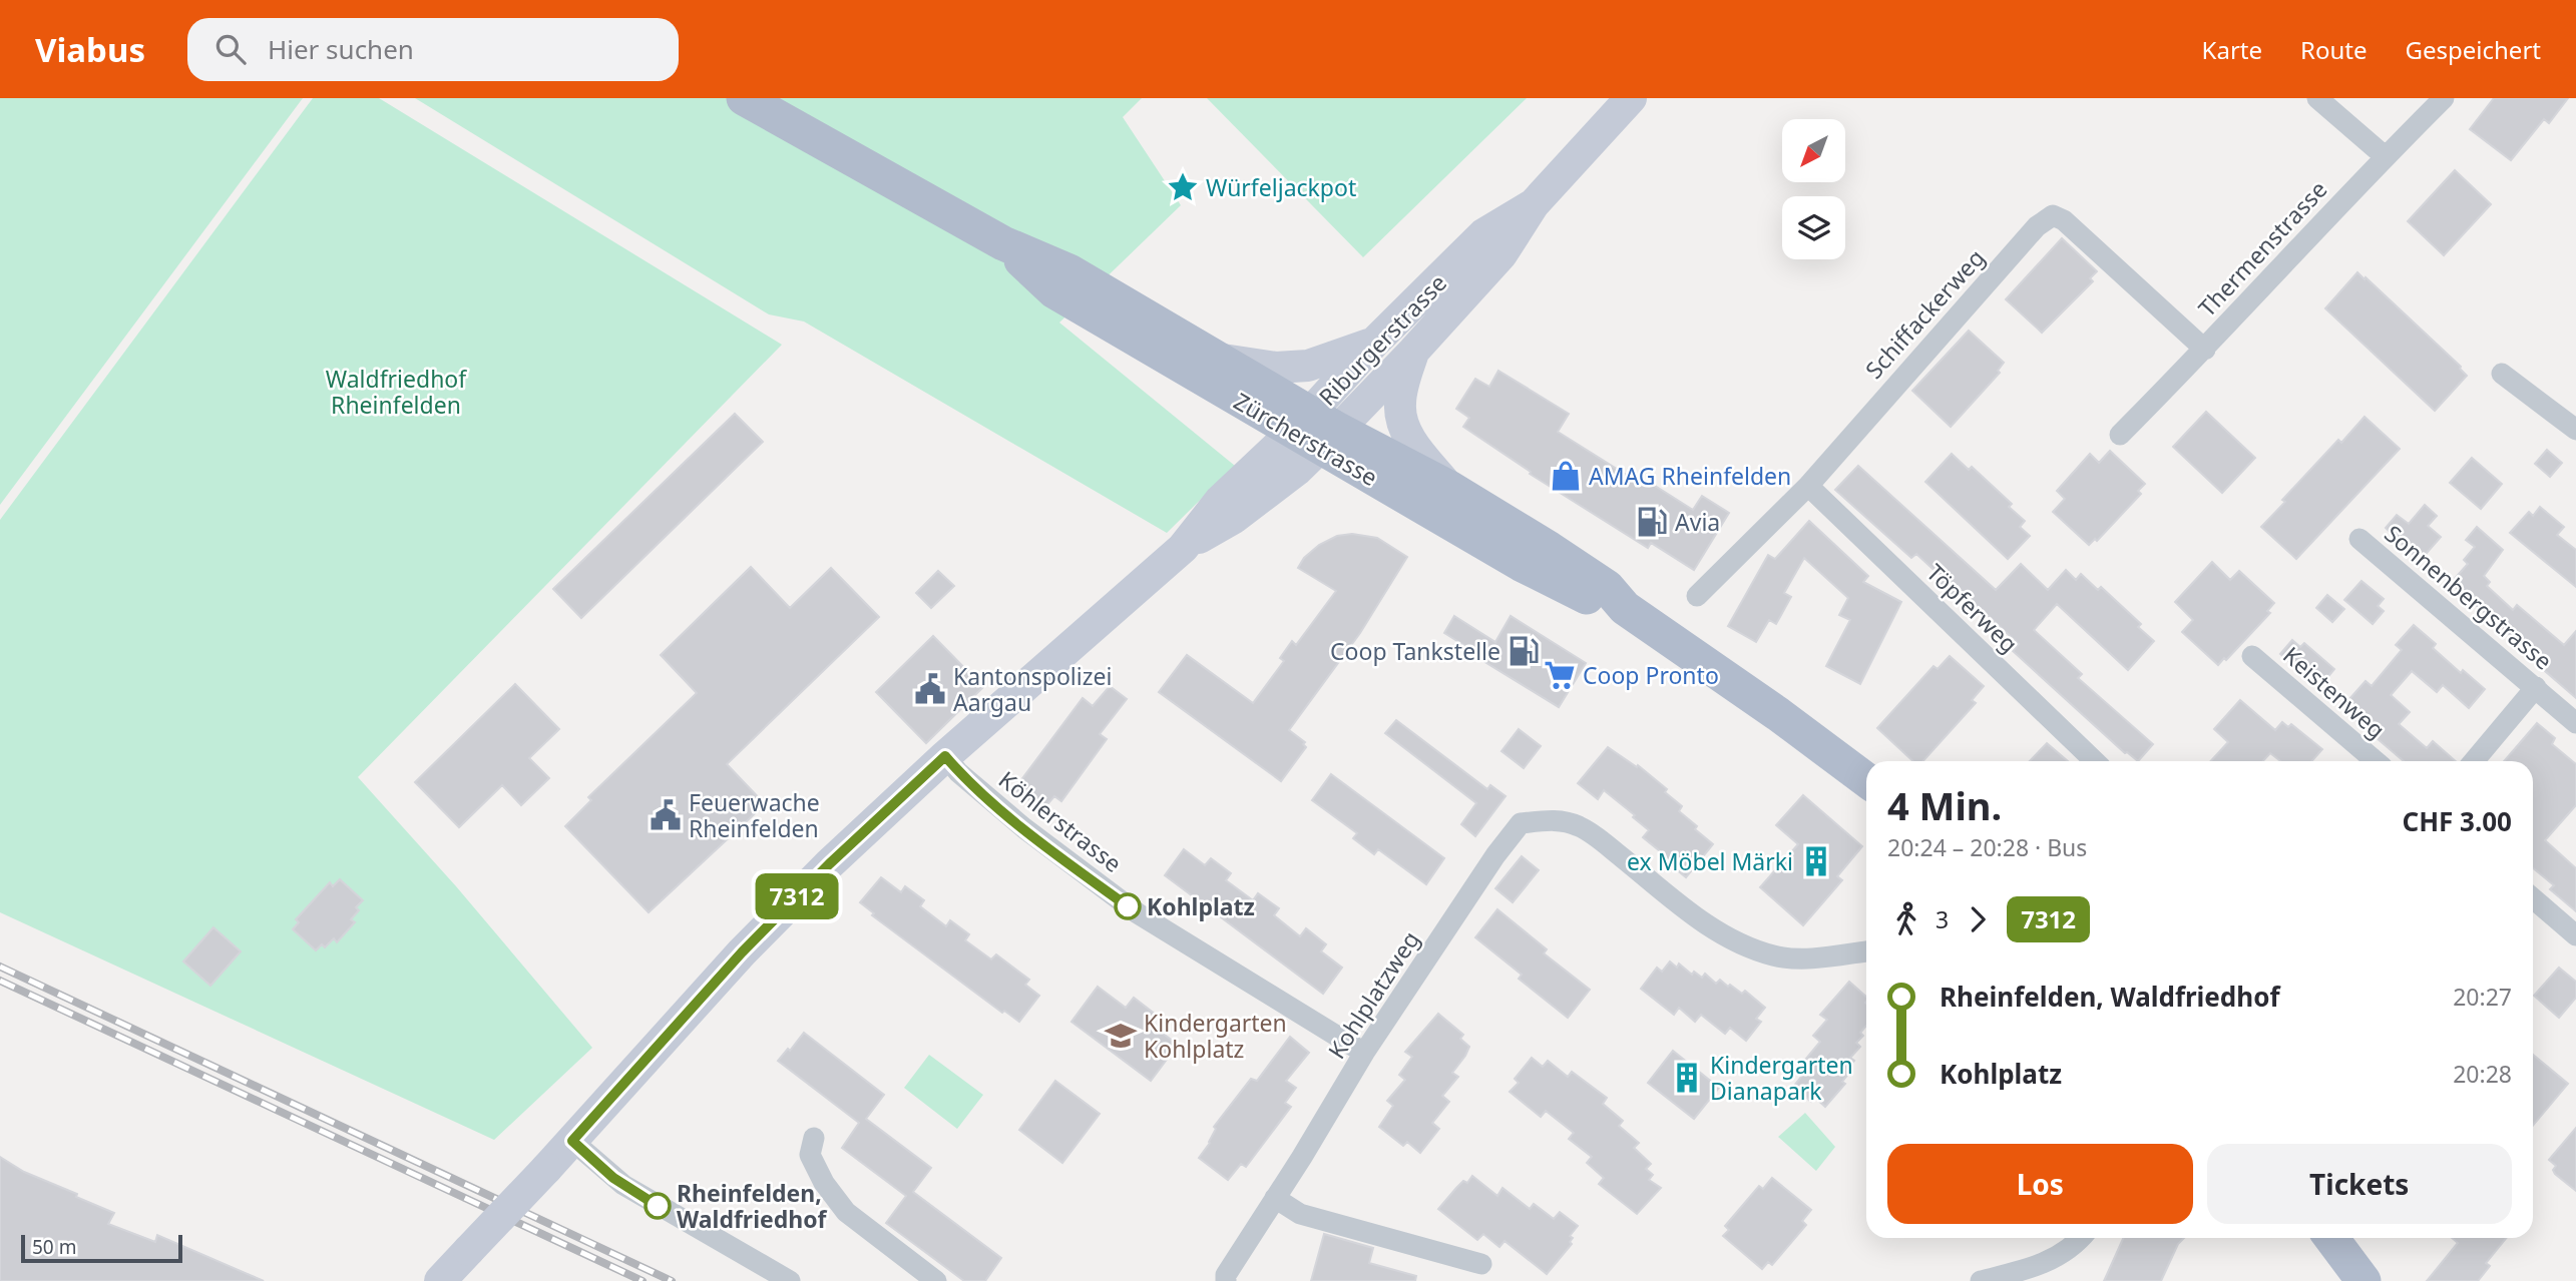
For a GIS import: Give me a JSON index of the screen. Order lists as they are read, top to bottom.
{
  "streets": {
    "main road": ["Zürcherstrasse"],
    "street": [
      "Thermenstrasse",
      "Schiffackerweg",
      "Riburgerstrasse",
      "Sonnenbergstrasse",
      "Töpferweg",
      "Keistenweg",
      "Köhlerstrasse",
      "Kohlplatzweg"
    ]
  },
  "crossings": [
    ["Thermenstrasse", "Schiffackerweg"],
    ["Schiffackerweg", "Töpferweg"],
    ["Riburgerstrasse", "Zürcherstrasse"],
    ["Riburgerstrasse", "Köhlerstrasse"],
    ["Köhlerstrasse", "Kohlplatzweg"]
  ],
  "parks": ["Waldfriedhof Rheinfelden"],
  "places": {
    "place": ["Würfeljackpot"],
    "shop": ["AMAG Rheinfelden"],
    "fuel station": ["Avia", "Coop Tankstelle"],
    "supermarket": ["Coop Pronto"],
    "public building": ["Kantonspolizei Aargau", "Feuerwache Rheinfelden"],
    "building": ["ex Möbel Märki", "Kindergarten Dianapark"],
    "other": ["Kohlplatz", "Rheinfelden, Waldfriedhof"],
    "school or university": ["Kindergarten Kohlplatz"]
  },
  "lines": ["bus line 7312"],
  "scale_bar": "50 m",
  "north": "bottom left",
  "page": {
    "header": "Viabus",
    "search": "Hier suchen",
    "nav": ["Karte", "Route", "Gespeichert"],
    "on_map": "7312",
    "heading": ["4 Min.", "20:24 – 20:28 · Bus", "CHF 3.00"],
    "legs": ["3", "7312"],
    "list": [
      {
        "name": "Rheinfelden, Waldfriedhof",
        "value": "20:27"
      },
      {
        "name": "Kohlplatz",
        "value": "20:28"
      }
    ],
    "buttons": ["Los", "Tickets"],
    "scale": "50 m"
  }
}
